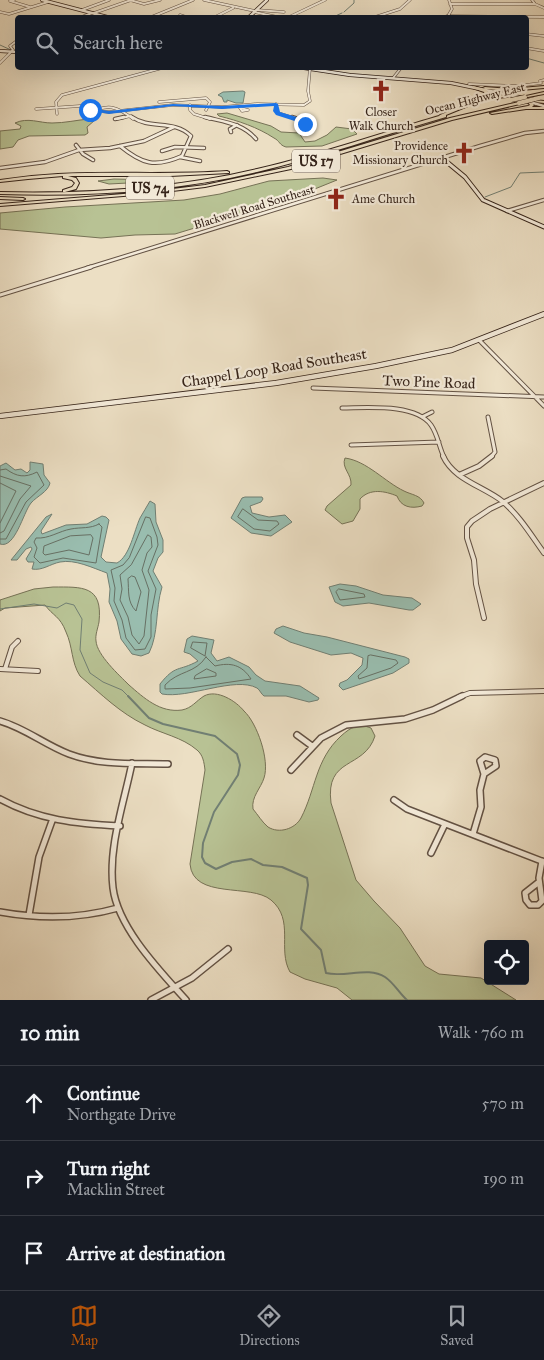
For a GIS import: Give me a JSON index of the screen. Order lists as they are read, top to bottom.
{
  "streets": {
    "highway": ["Ocean Highway East", "US 17", "US 74"],
    "street": ["Blackwell Road Southeast", "Chappel Loop Road Southeast", "Two Pine Road"]
  },
  "crossings": [
    ["Ocean Highway East", "US 74"]
  ],
  "places": {
    "church": ["Closer Walk Church", "Providence Missionary Church", "Ame Church"]
  },
  "page": {
    "search": "Search here",
    "heading": ["10 min", "Walk · 760 m"],
    "list": [
      ["Continue", "Northgate Drive", "570 m"],
      ["Turn right", "Macklin Street", "190 m"],
      "Arrive at destination"
    ],
    "nav": ["Map", "Directions", "Saved"]
  }
}
